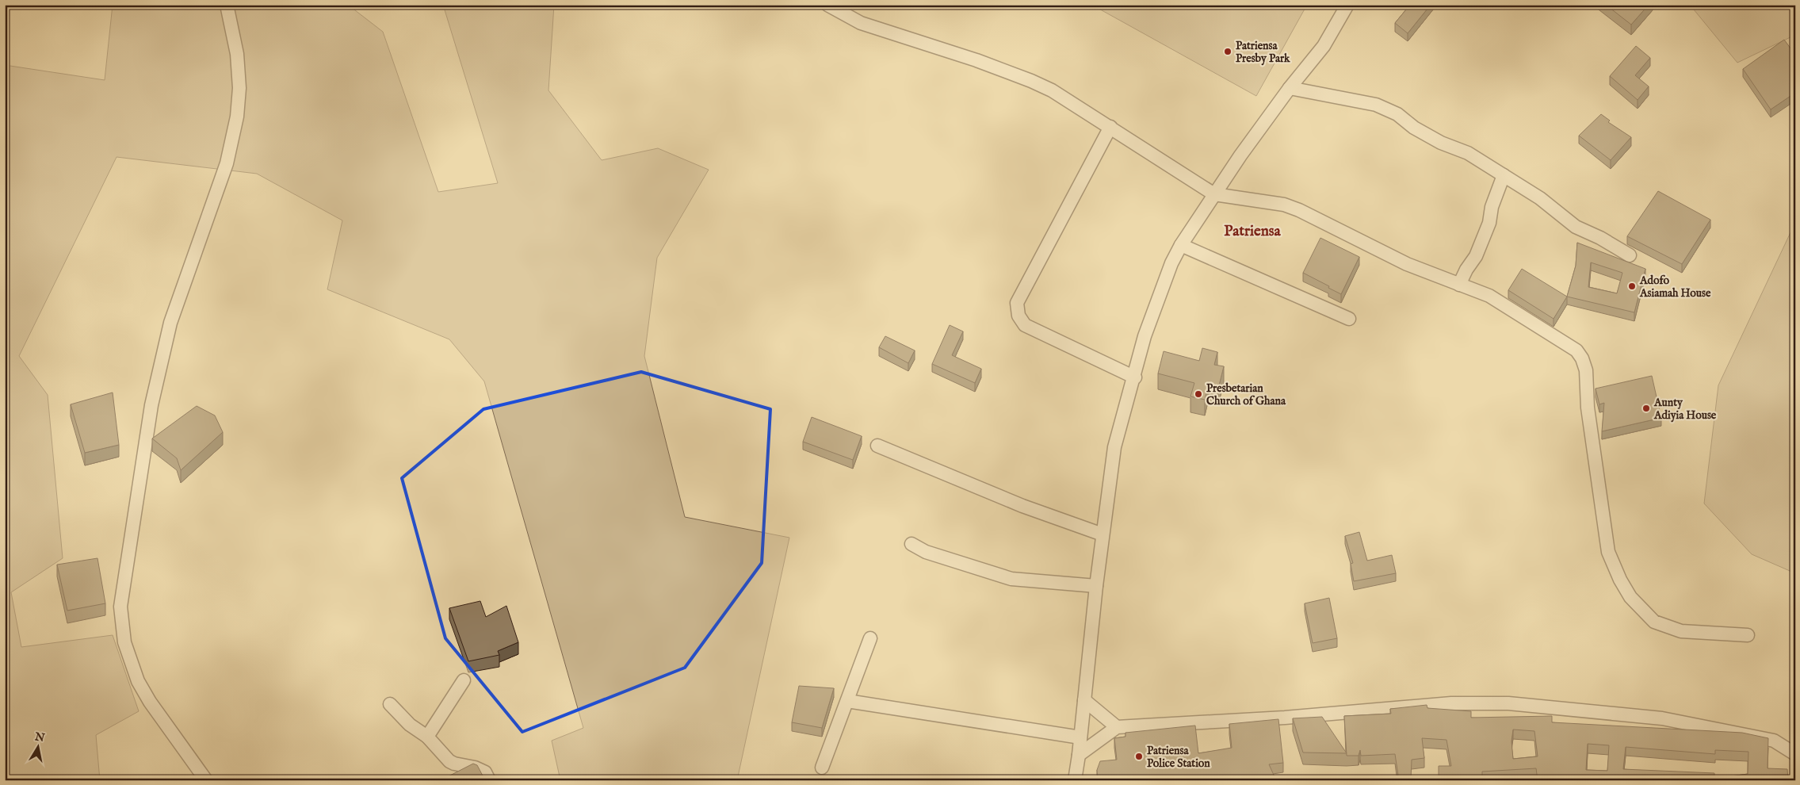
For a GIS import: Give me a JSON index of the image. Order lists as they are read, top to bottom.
{
  "districts": ["Patriensa"],
  "places": [
    "Patriensa Presby Park",
    "Adofo Asiamah House",
    "Presbetarian Church of Ghana",
    "Aunty Adiyia House",
    "Patriensa Police Station"
  ],
  "north": "top"
}
